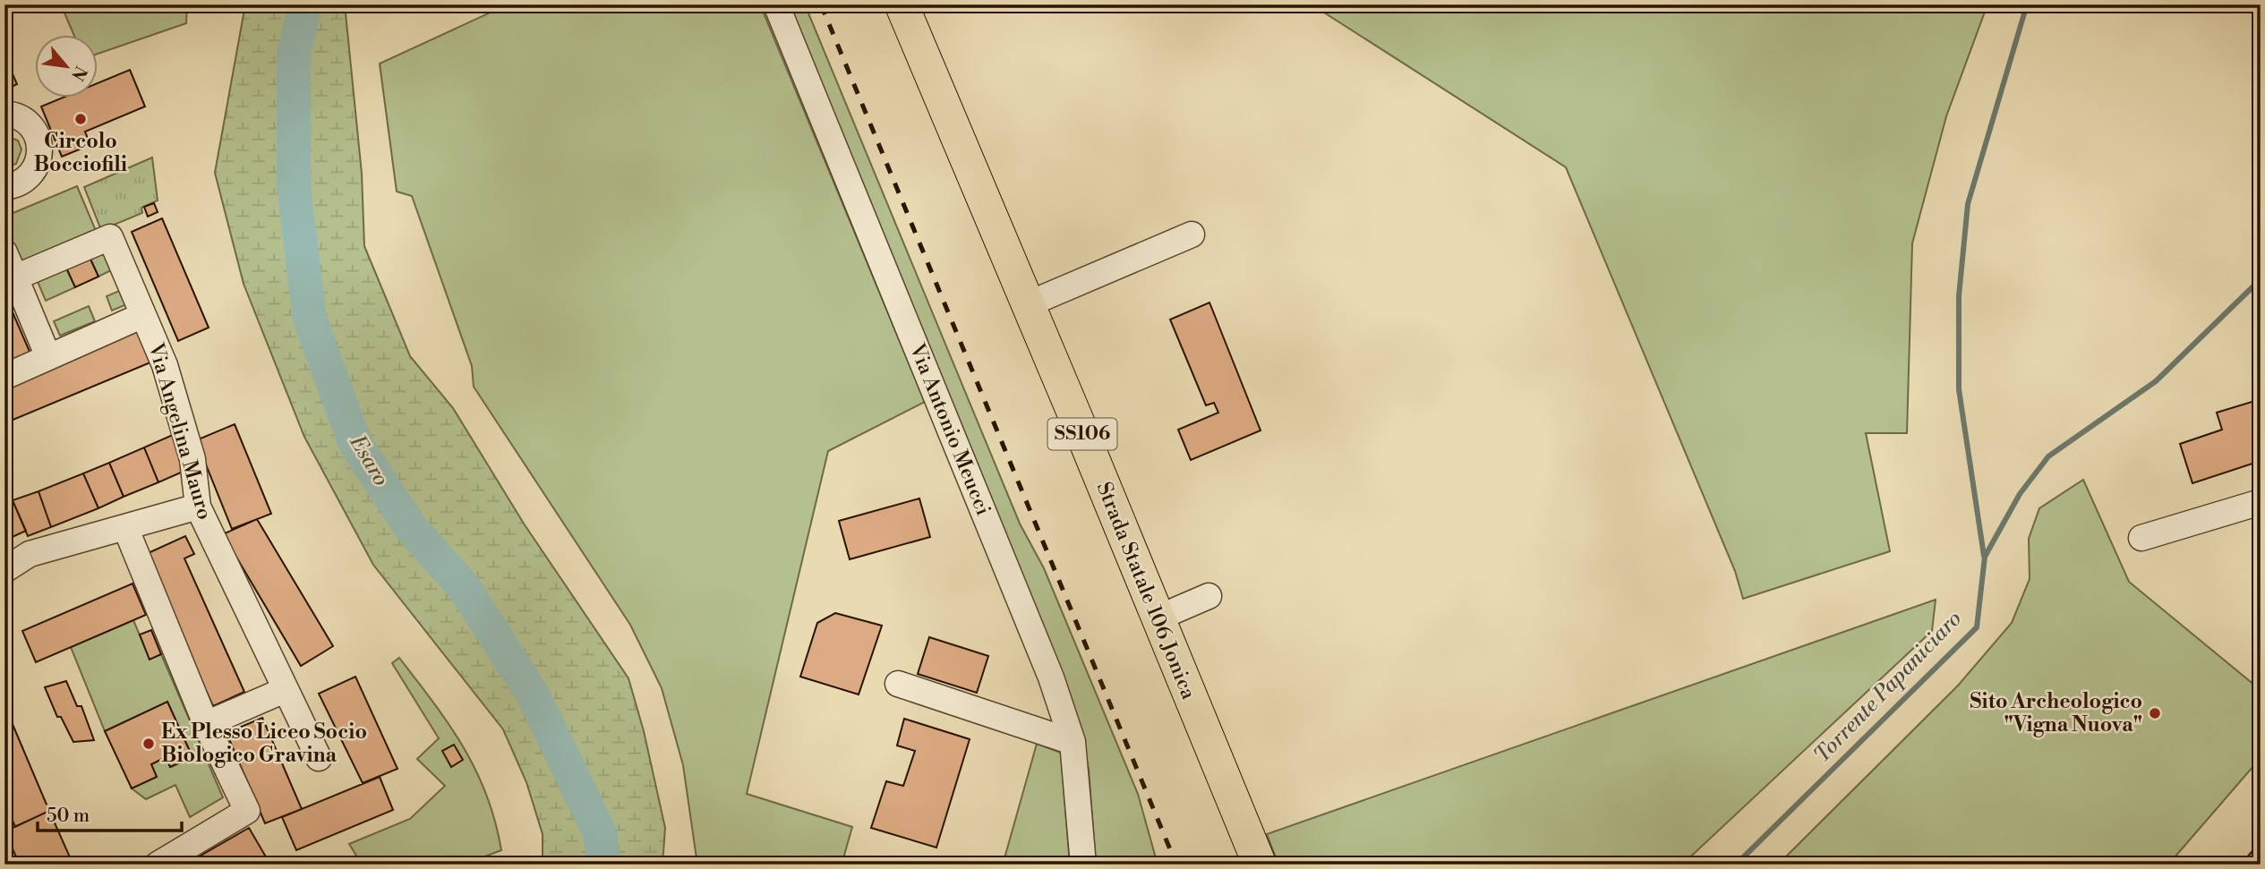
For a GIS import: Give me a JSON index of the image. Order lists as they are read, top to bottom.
{
  "streets": {
    "main road": ["SS106", "Strada Statale 106 Jonica"],
    "street": ["Via Antonio Meucci", "Via Angelina Mauro"]
  },
  "water": ["Esaro", "Torrente Papaniciaro"],
  "places": ["Circolo Bocciofili", "Sito Archeologico \"Vigna Nuova\"", "Ex Plesso Liceo Socio Biologico Gravina"],
  "scale_bar": "50 m",
  "north": "bottom right"
}
